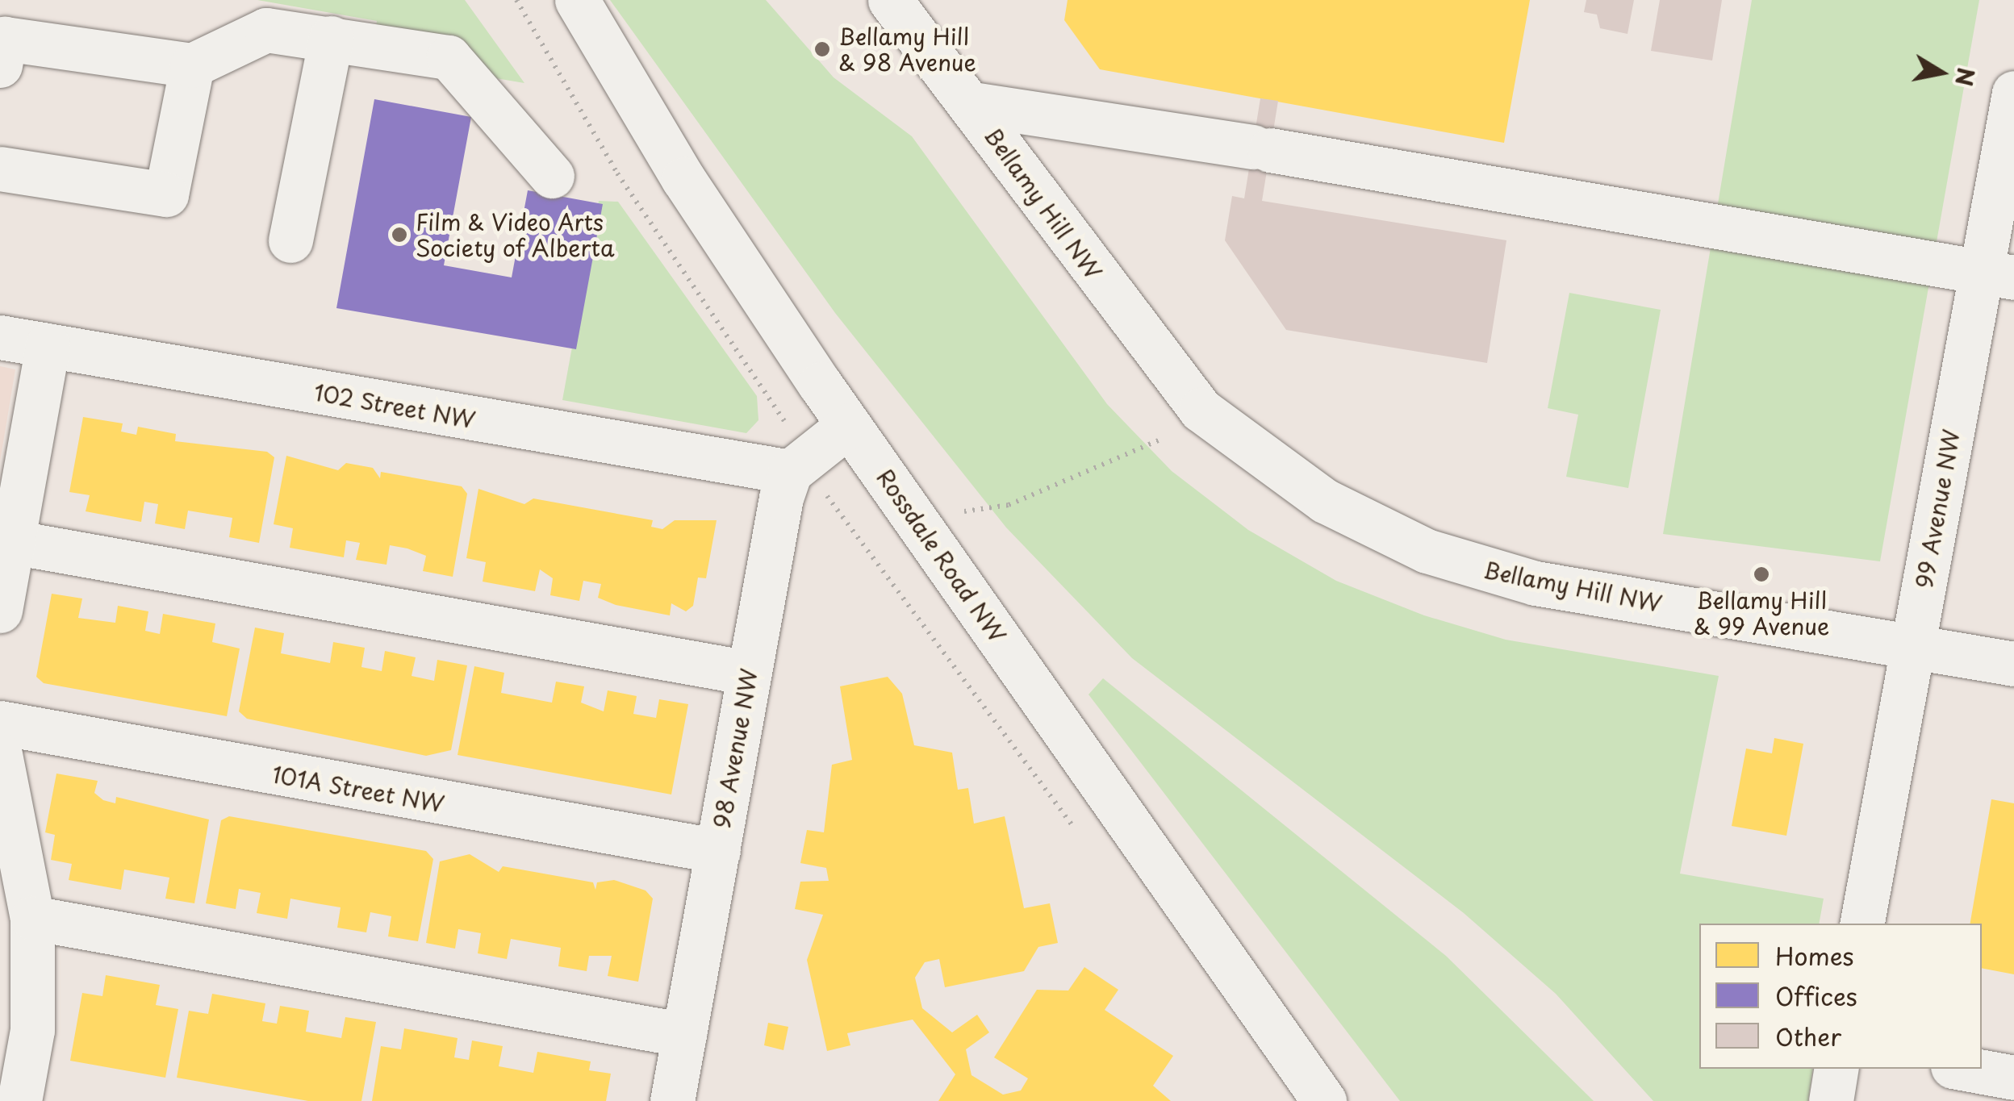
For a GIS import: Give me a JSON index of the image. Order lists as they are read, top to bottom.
{
  "streets": {
    "street": [
      "Bellamy Hill NW",
      "102 Street NW",
      "99 Avenue NW",
      "Rossdale Road NW",
      "98 Avenue NW",
      "101A Street NW"
    ]
  },
  "crossings": [
    ["Bellamy Hill NW", "99 Avenue NW"],
    ["102 Street NW", "98 Avenue NW"],
    ["98 Avenue NW", "101A Street NW"]
  ],
  "places": ["Bellamy Hill & 98 Avenue", "Film & Video Arts Society of Alberta", "Bellamy Hill & 99 Avenue"],
  "legend": ["Homes", "Offices", "Other"],
  "north": "right"
}
